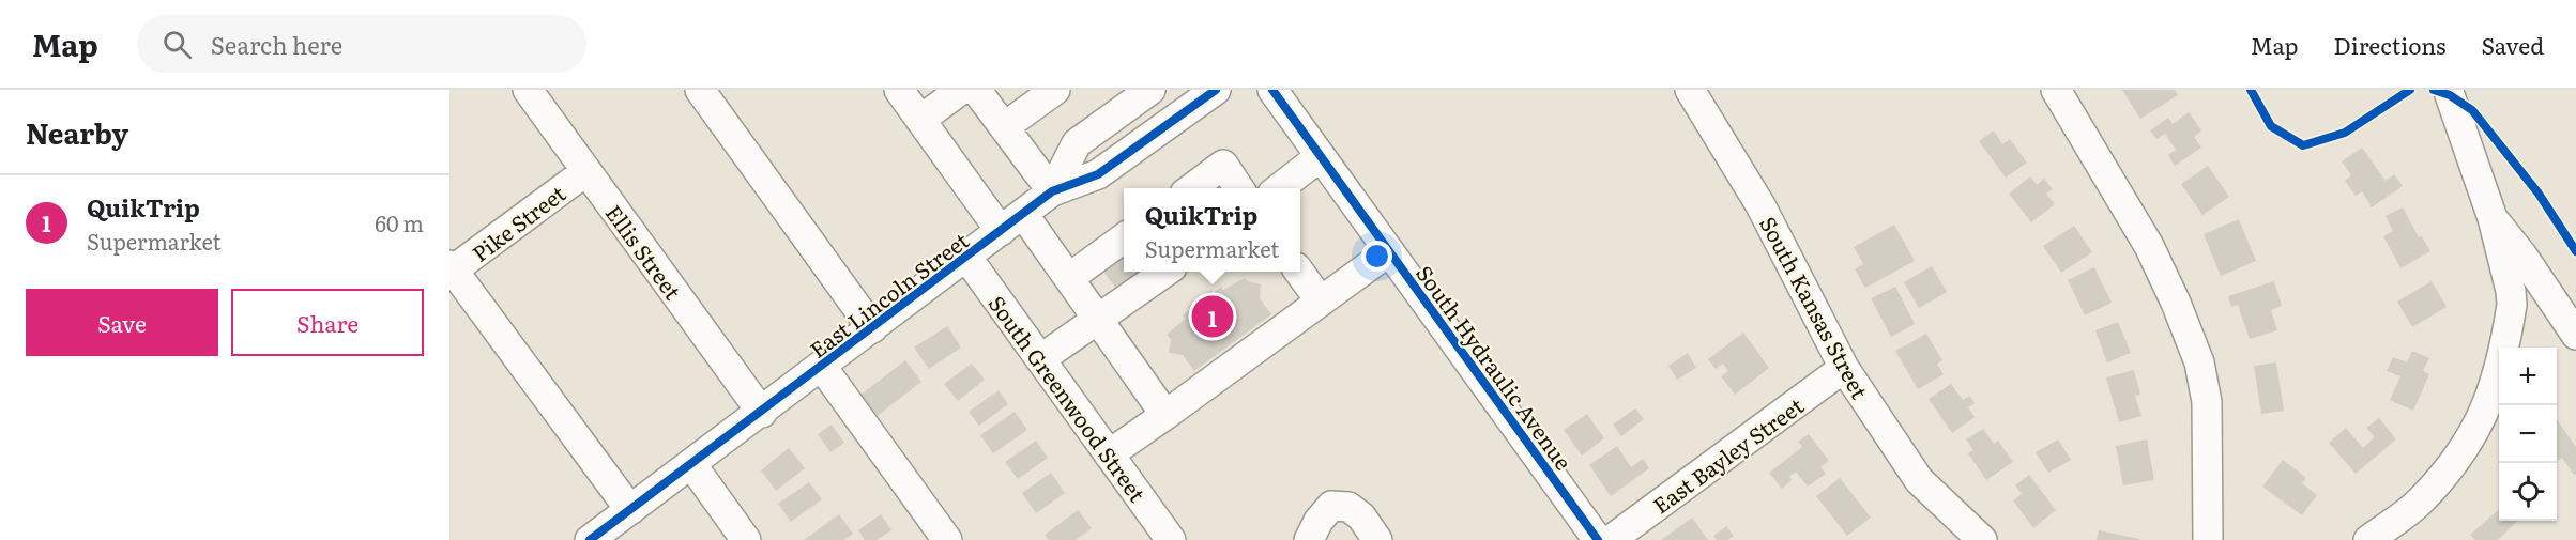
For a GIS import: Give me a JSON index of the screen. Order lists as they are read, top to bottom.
{
  "streets": {
    "street": [
      "Pike Street",
      "Ellis Street",
      "East Lincoln Street",
      "South Kansas Street",
      "South Hydraulic Avenue",
      "South Greenwood Street",
      "East Bayley Street"
    ]
  },
  "crossings": [
    ["Pike Street", "Ellis Street"],
    ["Ellis Street", "East Lincoln Street"],
    ["East Lincoln Street", "South Greenwood Street"],
    ["South Kansas Street", "East Bayley Street"]
  ],
  "page": {
    "header": "Map",
    "search": "Search here",
    "nav": ["Map", "Directions", "Saved"],
    "heading": "Nearby",
    "list": [
      {
        "mark": "1",
        "name": "QuikTrip",
        "note": "Supermarket",
        "value": "60 m"
      }
    ],
    "popup": ["QuikTrip", "Supermarket"],
    "buttons": ["Save", "Share"],
    "pins": "1",
    "map_buttons": ["+", "−"]
  }
}
